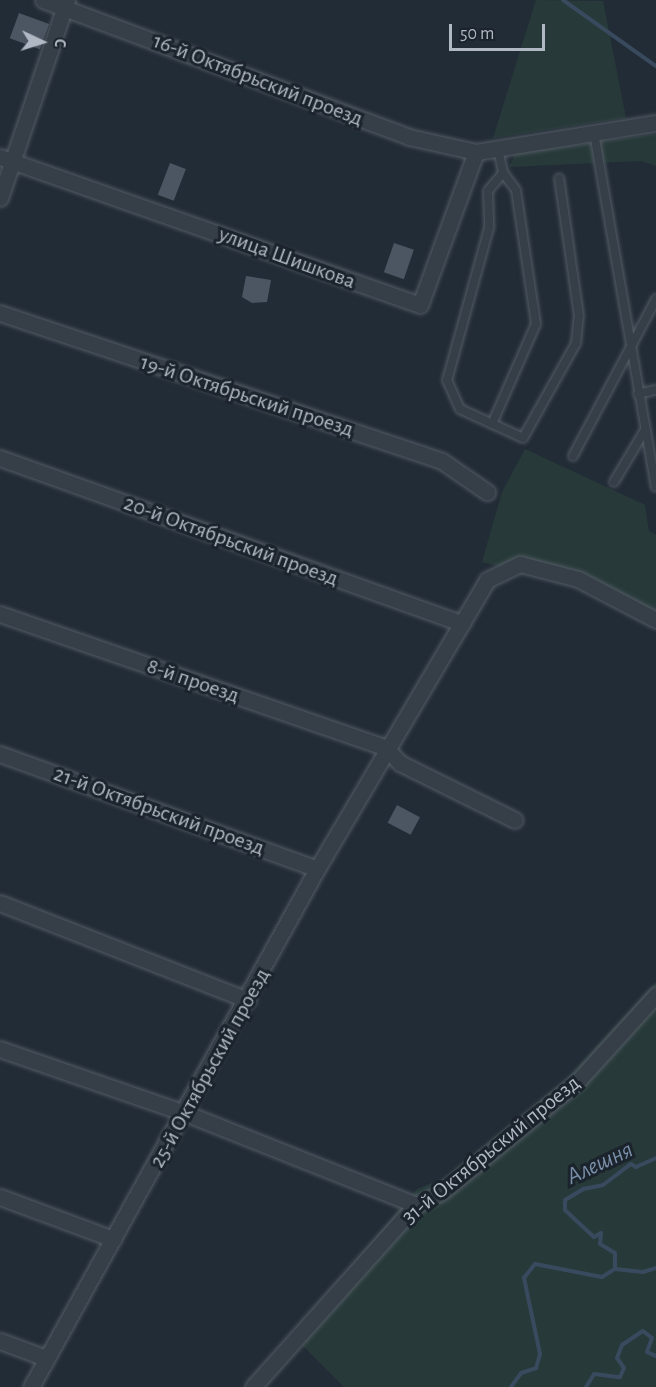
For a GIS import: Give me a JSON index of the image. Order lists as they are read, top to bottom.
{
  "streets": {
    "street": [
      "16-й Октябрьский проезд",
      "улица Шишкова",
      "19-й Октябрьский проезд",
      "20-й Октябрьский проезд",
      "8-й проезд",
      "21-й Октябрьский проезд",
      "25-й Октябрьский проезд",
      "31-й Октябрьский проезд"
    ]
  },
  "crossings": [
    ["16-й Октябрьский проезд", "улица Шишкова"],
    ["20-й Октябрьский проезд", "25-й Октябрьский проезд"],
    ["8-й проезд", "25-й Октябрьский проезд"],
    ["21-й Октябрьский проезд", "25-й Октябрьский проезд"]
  ],
  "water": ["Алешня"],
  "scale_bar": "50 m",
  "north": "right"
}
